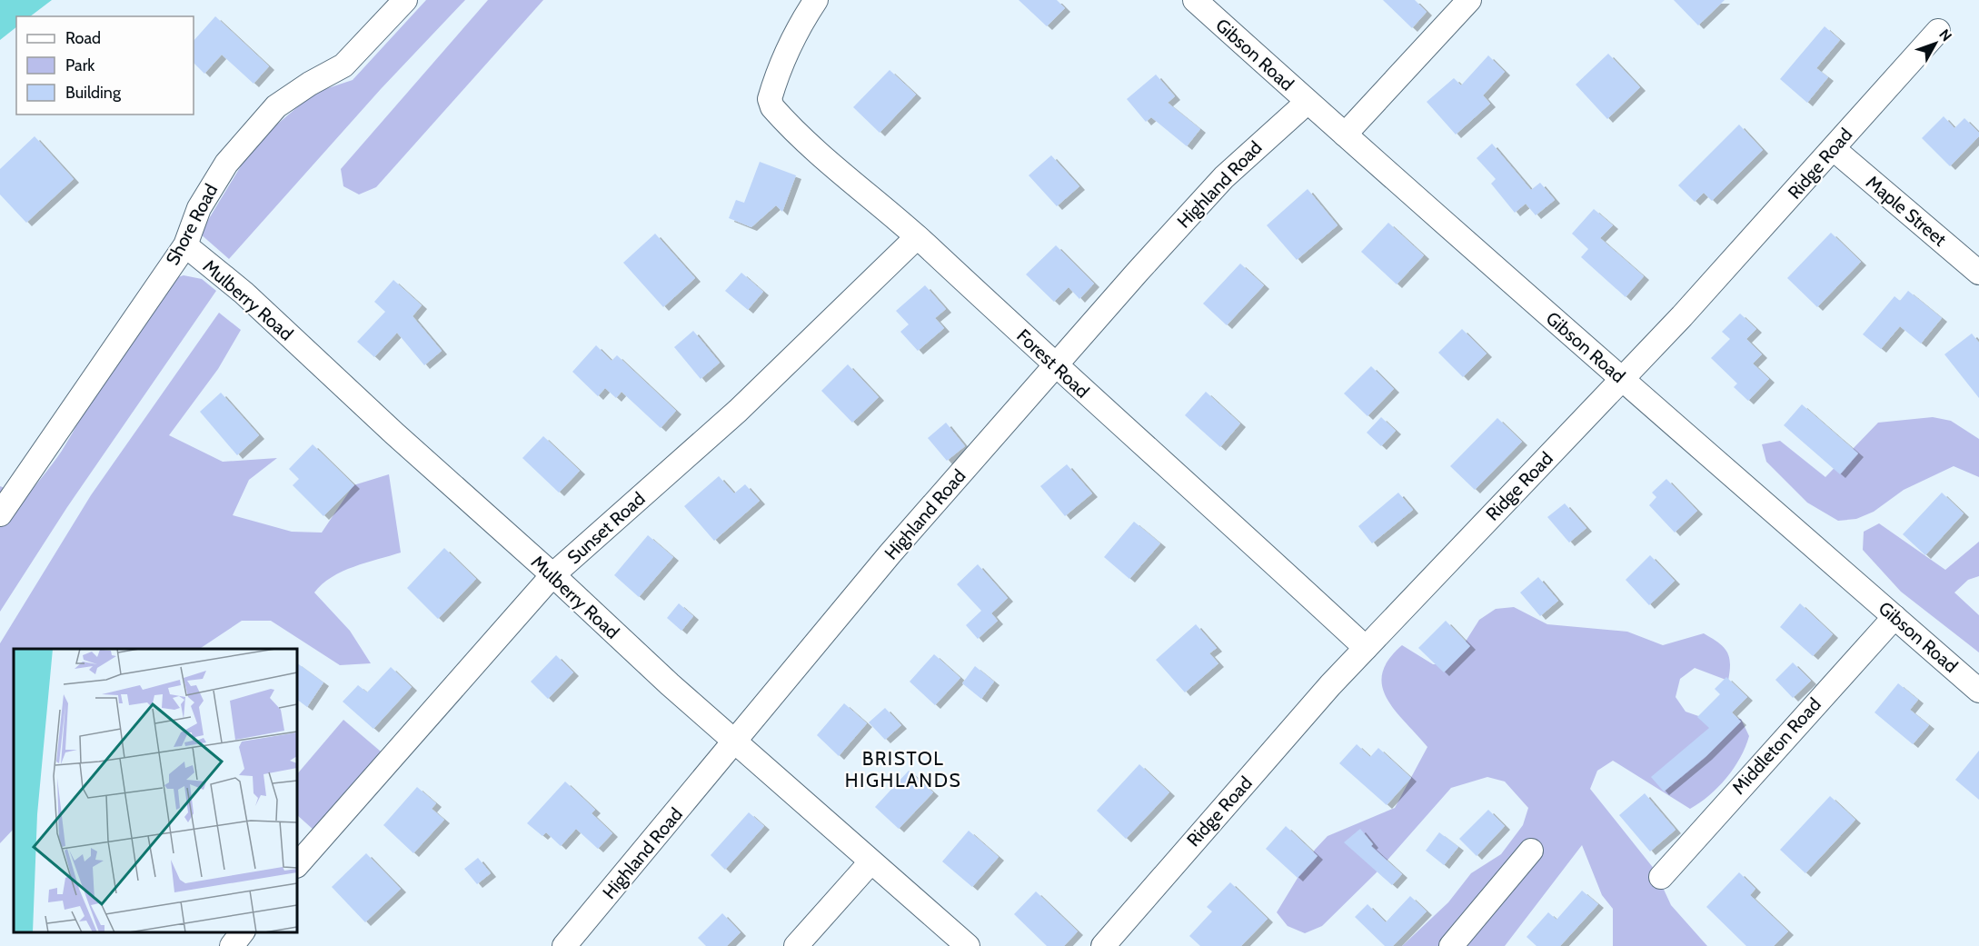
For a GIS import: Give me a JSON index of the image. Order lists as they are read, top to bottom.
{
  "streets": {
    "street": [
      "Gibson Road",
      "Ridge Road",
      "Highland Road",
      "Maple Street",
      "Shore Road",
      "Mulberry Road",
      "Forest Road",
      "Sunset Road",
      "Middleton Road"
    ]
  },
  "crossings": [
    ["Gibson Road", "Ridge Road"],
    ["Gibson Road", "Highland Road"],
    ["Gibson Road", "Middleton Road"],
    ["Ridge Road", "Maple Street"],
    ["Ridge Road", "Forest Road"],
    ["Highland Road", "Mulberry Road"],
    ["Highland Road", "Forest Road"],
    ["Shore Road", "Mulberry Road"],
    ["Mulberry Road", "Sunset Road"],
    ["Forest Road", "Sunset Road"]
  ],
  "districts": ["BRISTOL HIGHLANDS"],
  "legend": ["Road", "Park", "Building"],
  "north": "top right"
}
